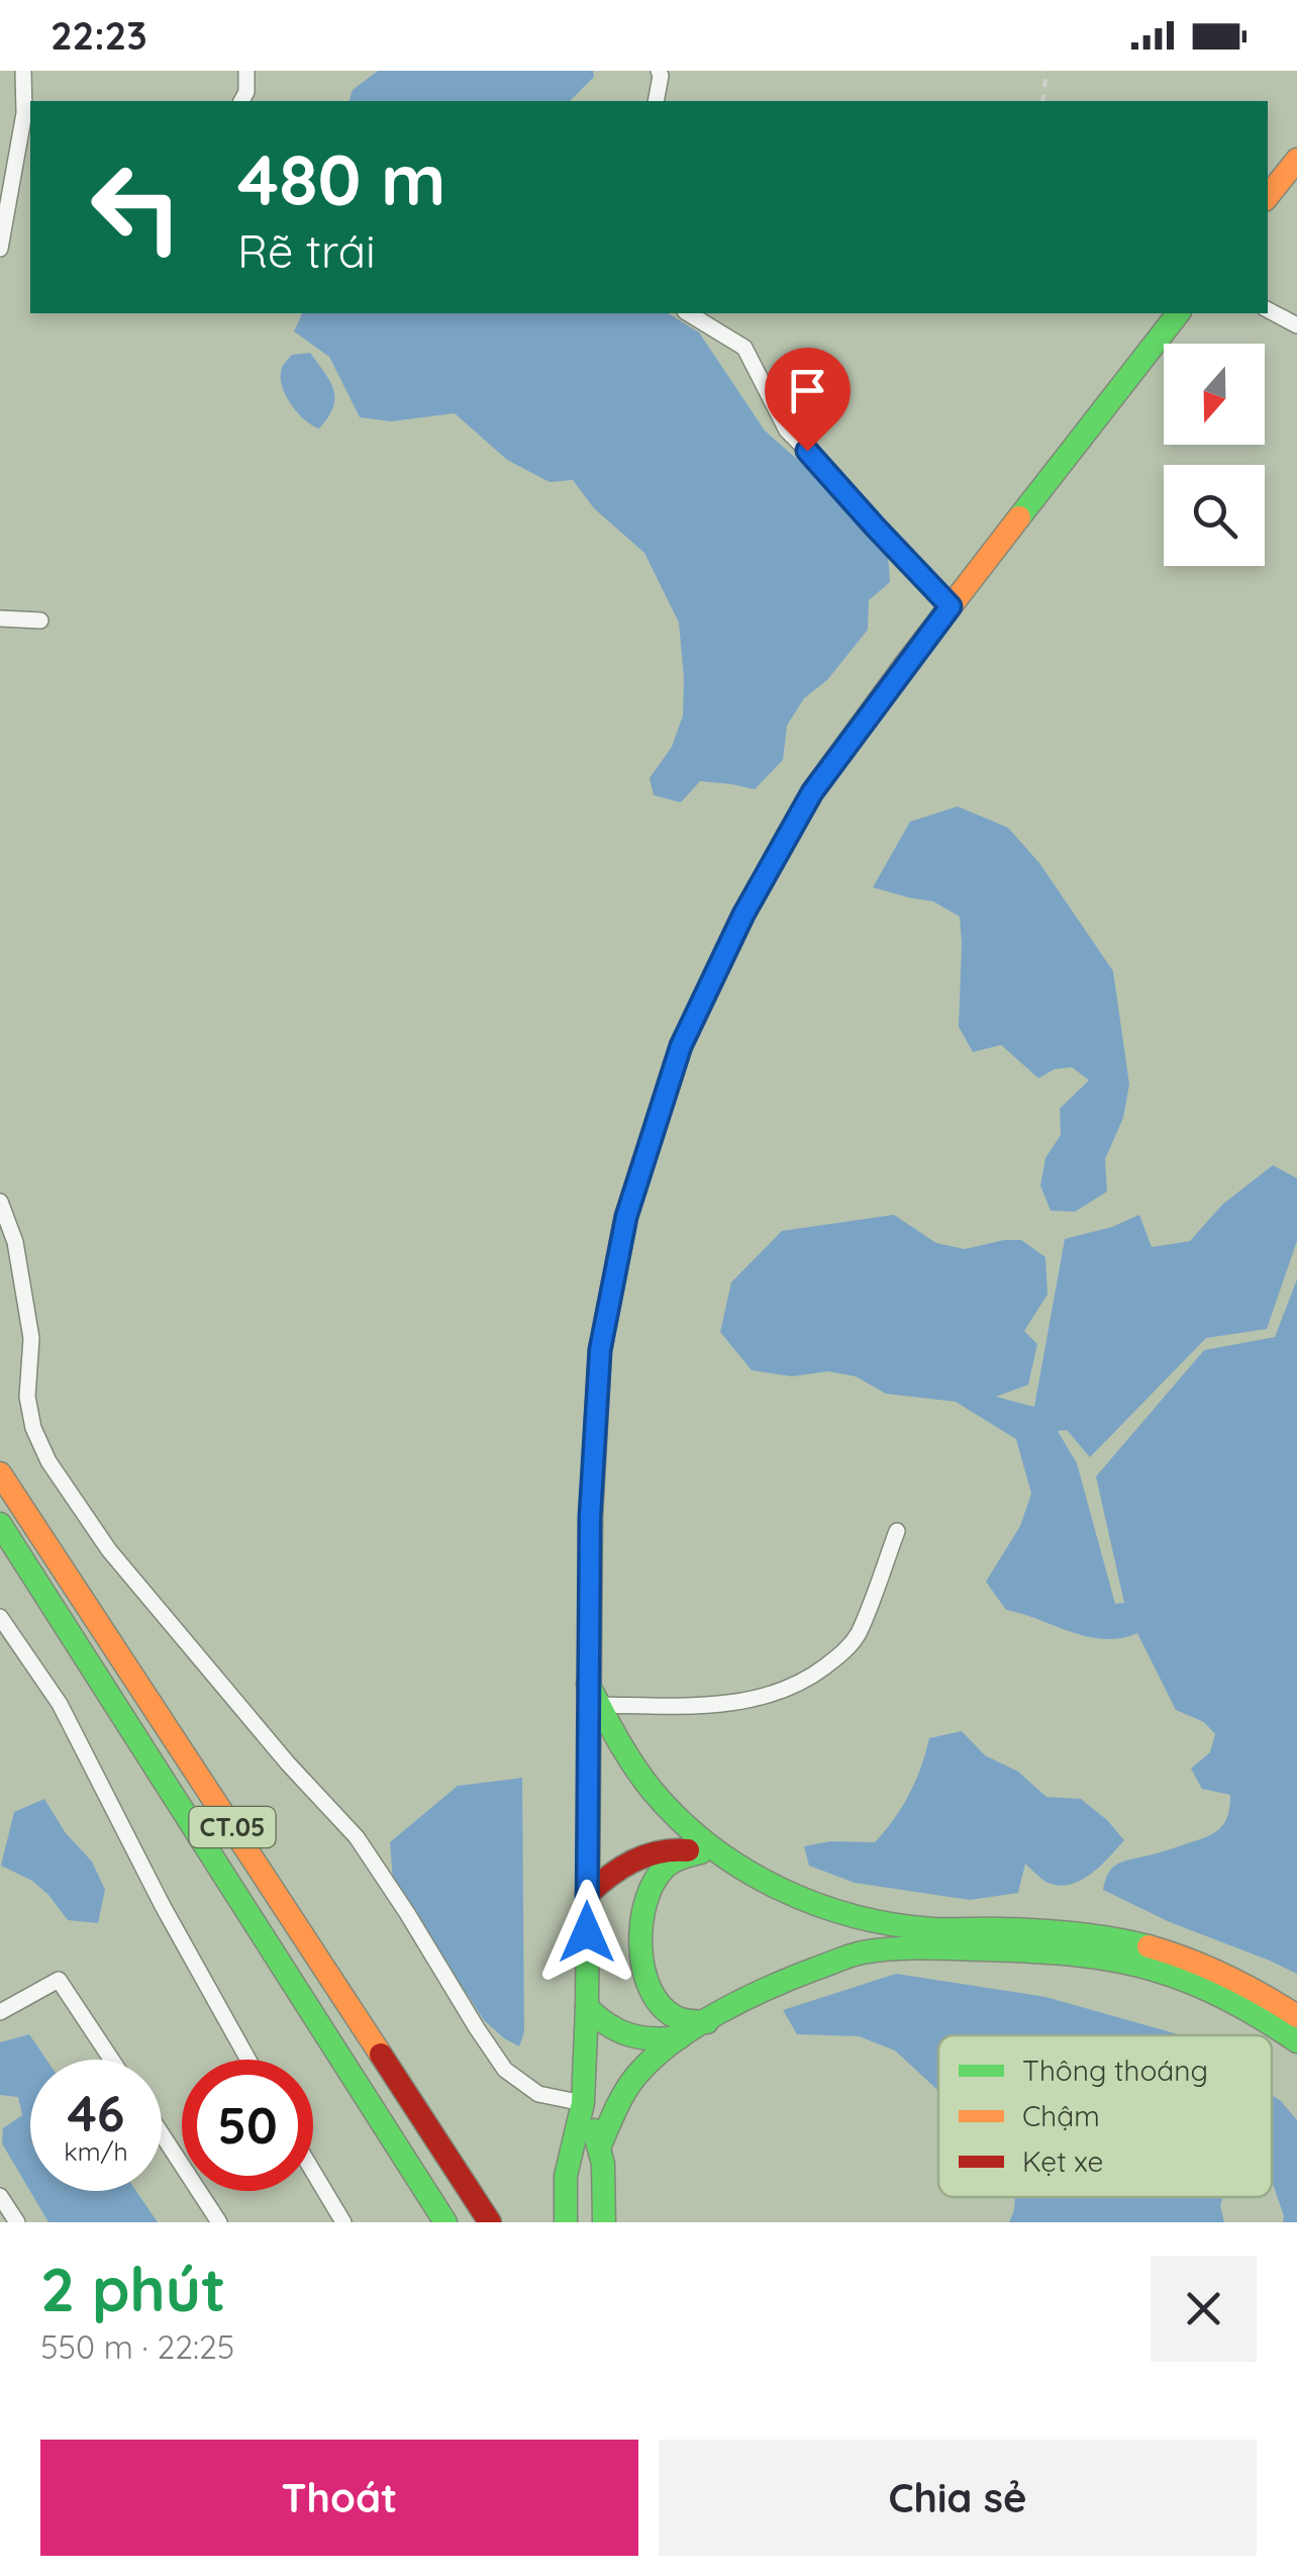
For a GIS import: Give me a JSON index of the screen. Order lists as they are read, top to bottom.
{
  "streets": {
    "main road": ["CT.05"]
  },
  "legend": ["Thông thoáng", "Chậm", "Kẹt xe"],
  "north": "bottom",
  "page": {
    "status": "22:23",
    "turn": ["480 m", "Rẽ trái"],
    "speed": "46 km/h",
    "limit": "50",
    "heading": ["2 phút", "550 m · 22:25"],
    "buttons": ["Thoát", "Chia sẻ"]
  }
}
